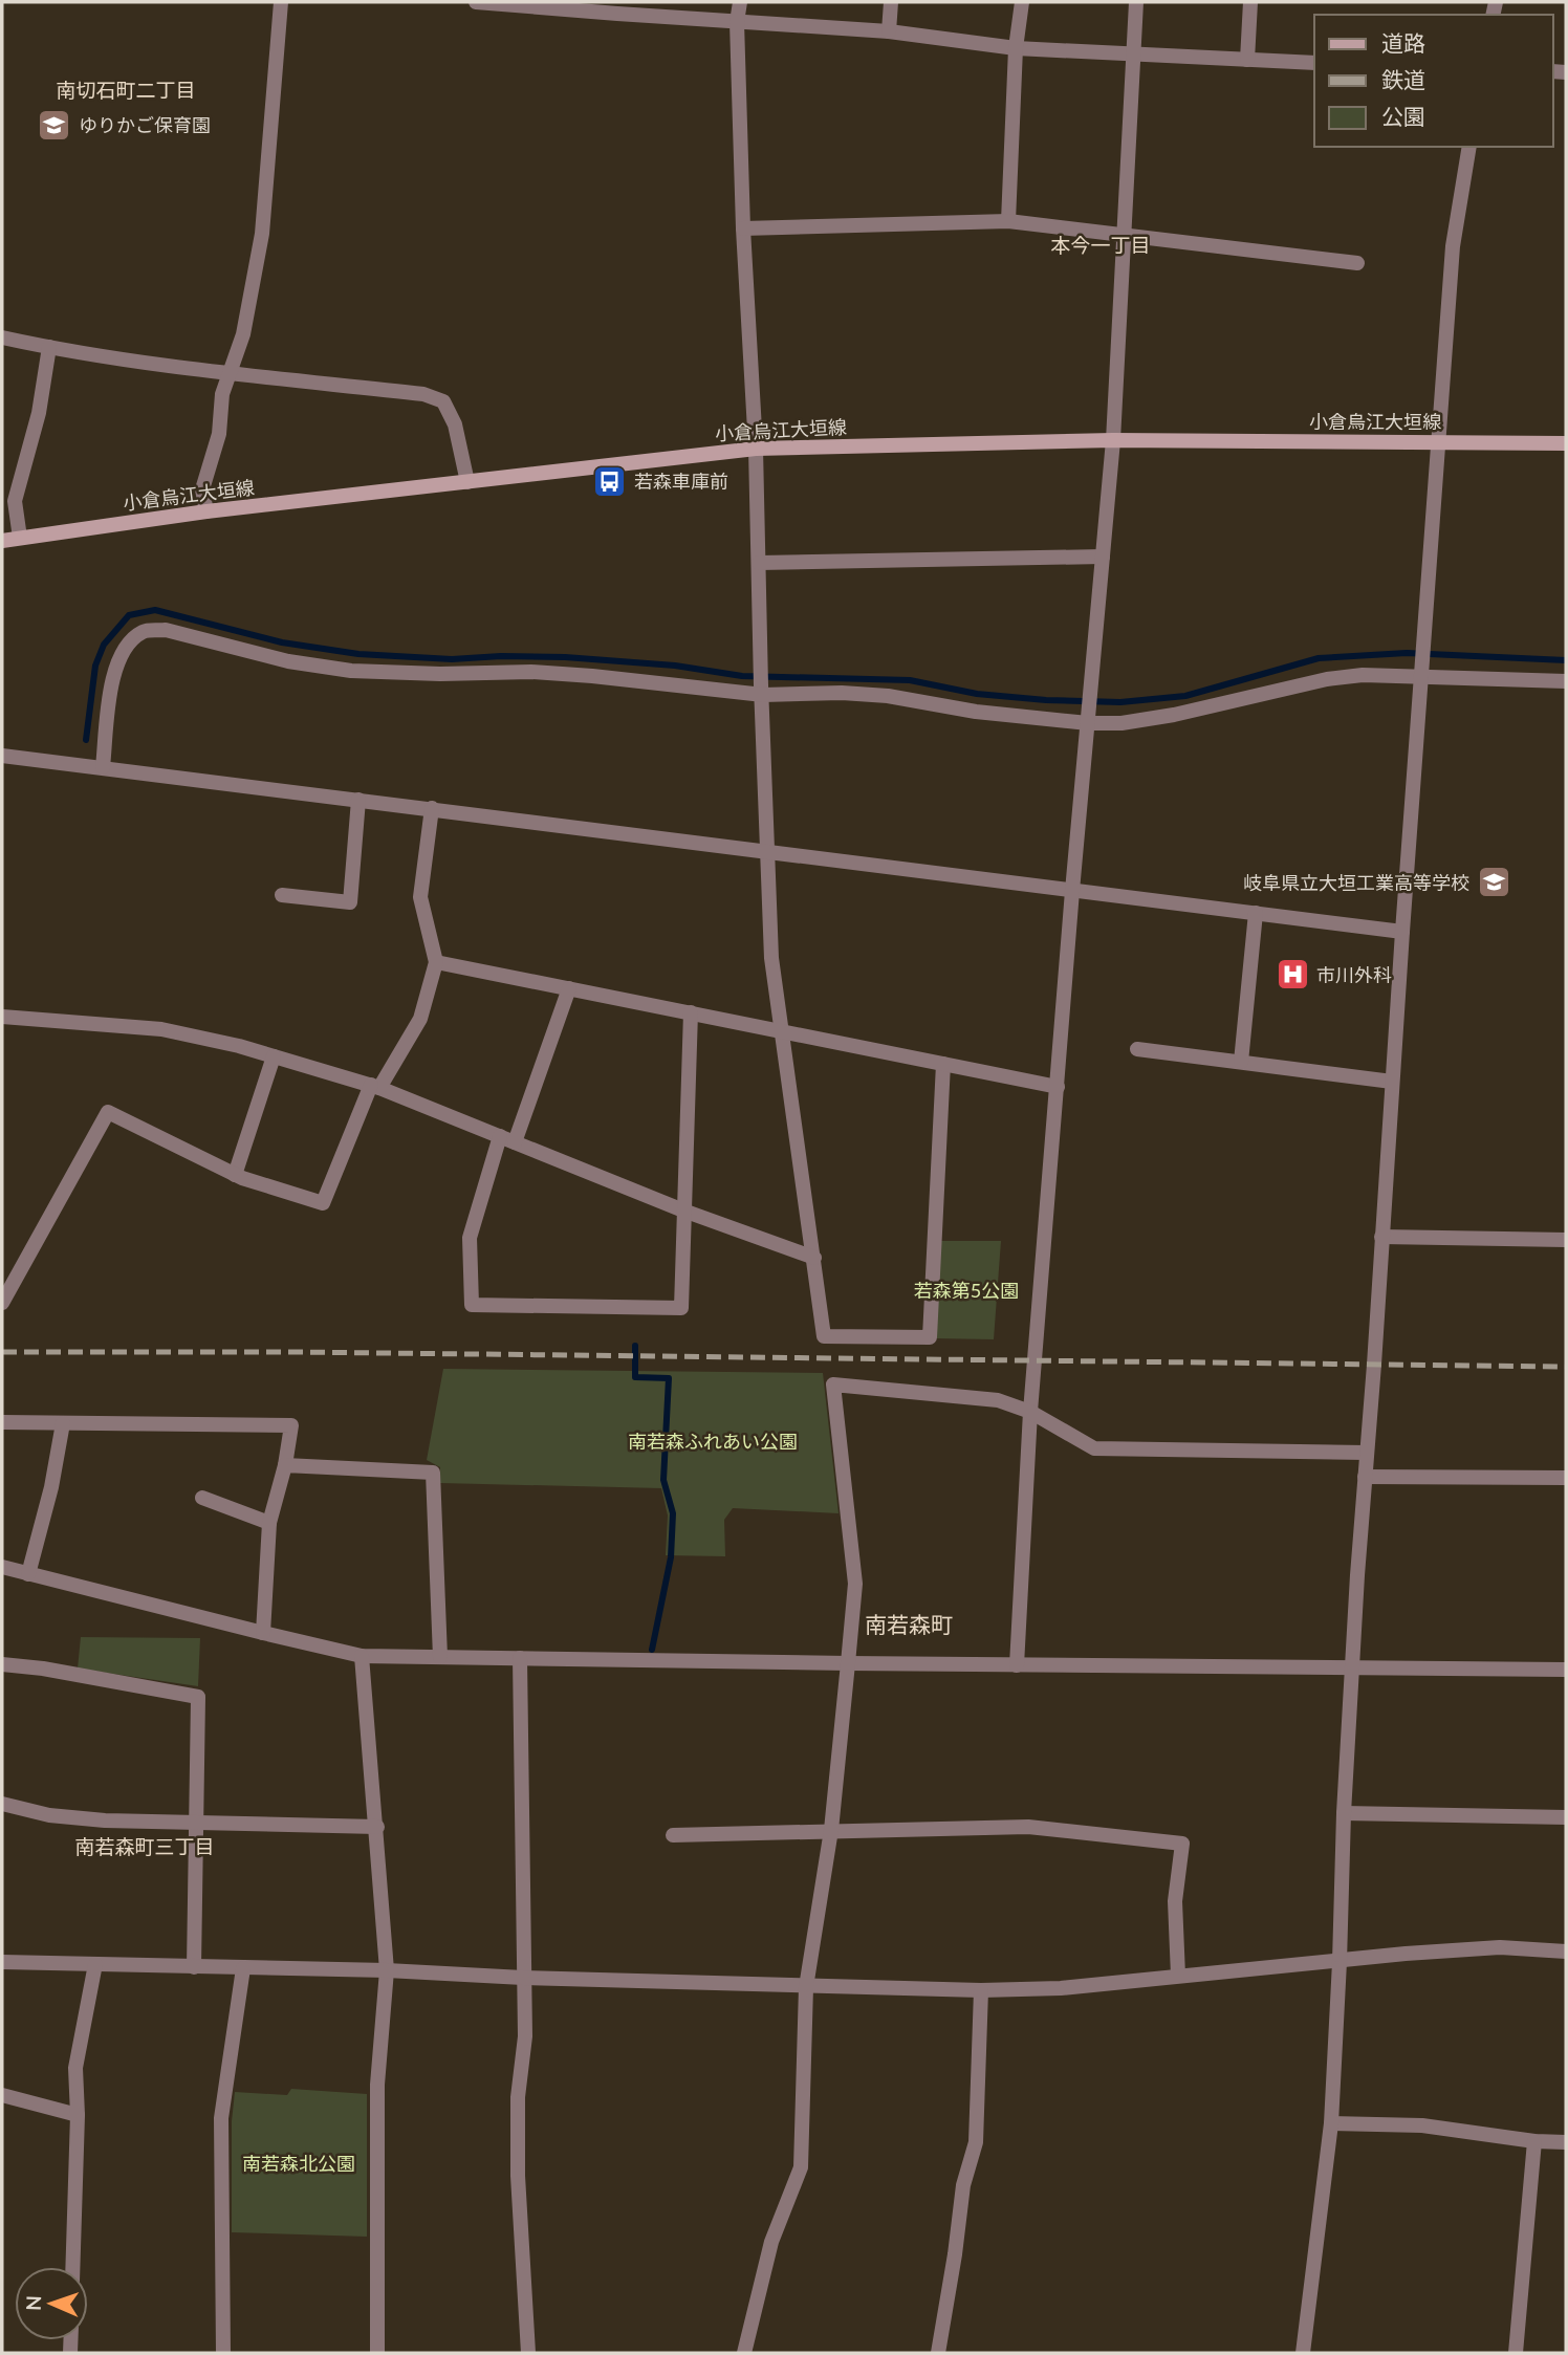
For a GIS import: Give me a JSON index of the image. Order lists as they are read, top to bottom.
{
  "streets": {
    "main road": ["小倉烏江大垣線"]
  },
  "districts": [
    "南切石町二丁目",
    "本今一丁目",
    "南若森町",
    "南若森町三丁目"
  ],
  "parks": ["若森第5公園", "南若森ふれあい公園", "南若森北公園"],
  "places": {
    "school or university": ["ゆりかご保育園", "岐阜県立大垣工業高等学校"],
    "bus stop": ["若森車庫前"],
    "hospital": ["市川外科"]
  },
  "legend": ["道路", "鉄道", "公園"],
  "north": "left"
}
